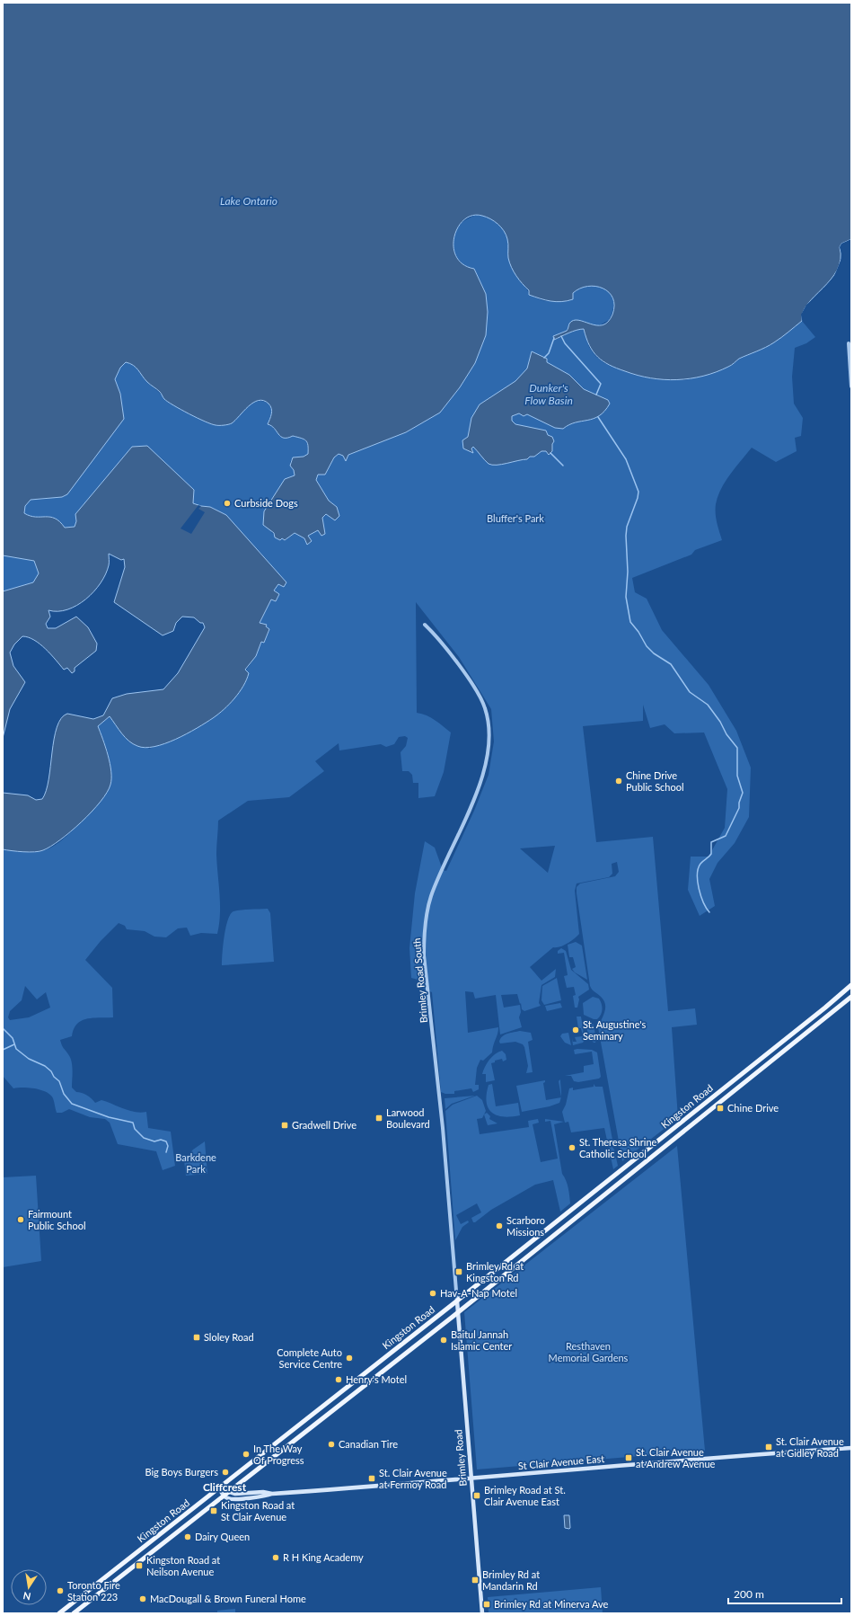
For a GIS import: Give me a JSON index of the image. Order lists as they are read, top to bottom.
{
  "streets": {
    "main road": ["Kingston Road", "Brimley Road", "St Clair Avenue East"],
    "street": ["Brimley Road South"]
  },
  "crossings": [
    ["Brimley Road South", "Kingston Road"],
    ["Brimley Road South", "Brimley Road"],
    ["Kingston Road", "Brimley Road"],
    ["Kingston Road", "St Clair Avenue East"],
    ["Brimley Road", "St Clair Avenue East"]
  ],
  "districts": ["Cliffcrest"],
  "water": ["Lake Ontario", "Dunker's Flow Basin"],
  "parks": ["Bluffer's Park", "Barkdene Park", "Resthaven Memorial Gardens"],
  "places": {
    "other": [
      "Curbside Dogs",
      "Chine Drive Public School",
      "St. Augustine's Seminary",
      "St. Theresa Shrine Catholic School",
      "Fairmount Public School",
      "Scarboro Missions",
      "Hav-A-Nap Motel",
      "Baitul Jannah Islamic Center",
      "Complete Auto Service Centre",
      "Henry's Motel",
      "Canadian Tire",
      "In The Way Of Progress",
      "Big Boys Burgers",
      "Dairy Queen",
      "R H King Academy",
      "Toronto Fire Station 223",
      "MacDougall & Brown Funeral Home"
    ],
    "transit": [
      "Chine Drive",
      "Larwood Boulevard",
      "Gradwell Drive",
      "Brimley Rd at Kingston Rd",
      "Sloley Road",
      "St. Clair Avenue at Gidley Road",
      "St. Clair Avenue at Andrew Avenue",
      "St. Clair Avenue at Fermoy Road",
      "Brimley Road at St. Clair Avenue East",
      "Kingston Road at St Clair Avenue",
      "Kingston Road at Neilson Avenue",
      "Brimley Rd at Mandarin Rd",
      "Brimley Rd at Minerva Ave"
    ]
  },
  "scale_bar": "200 m",
  "north": "bottom"
}
